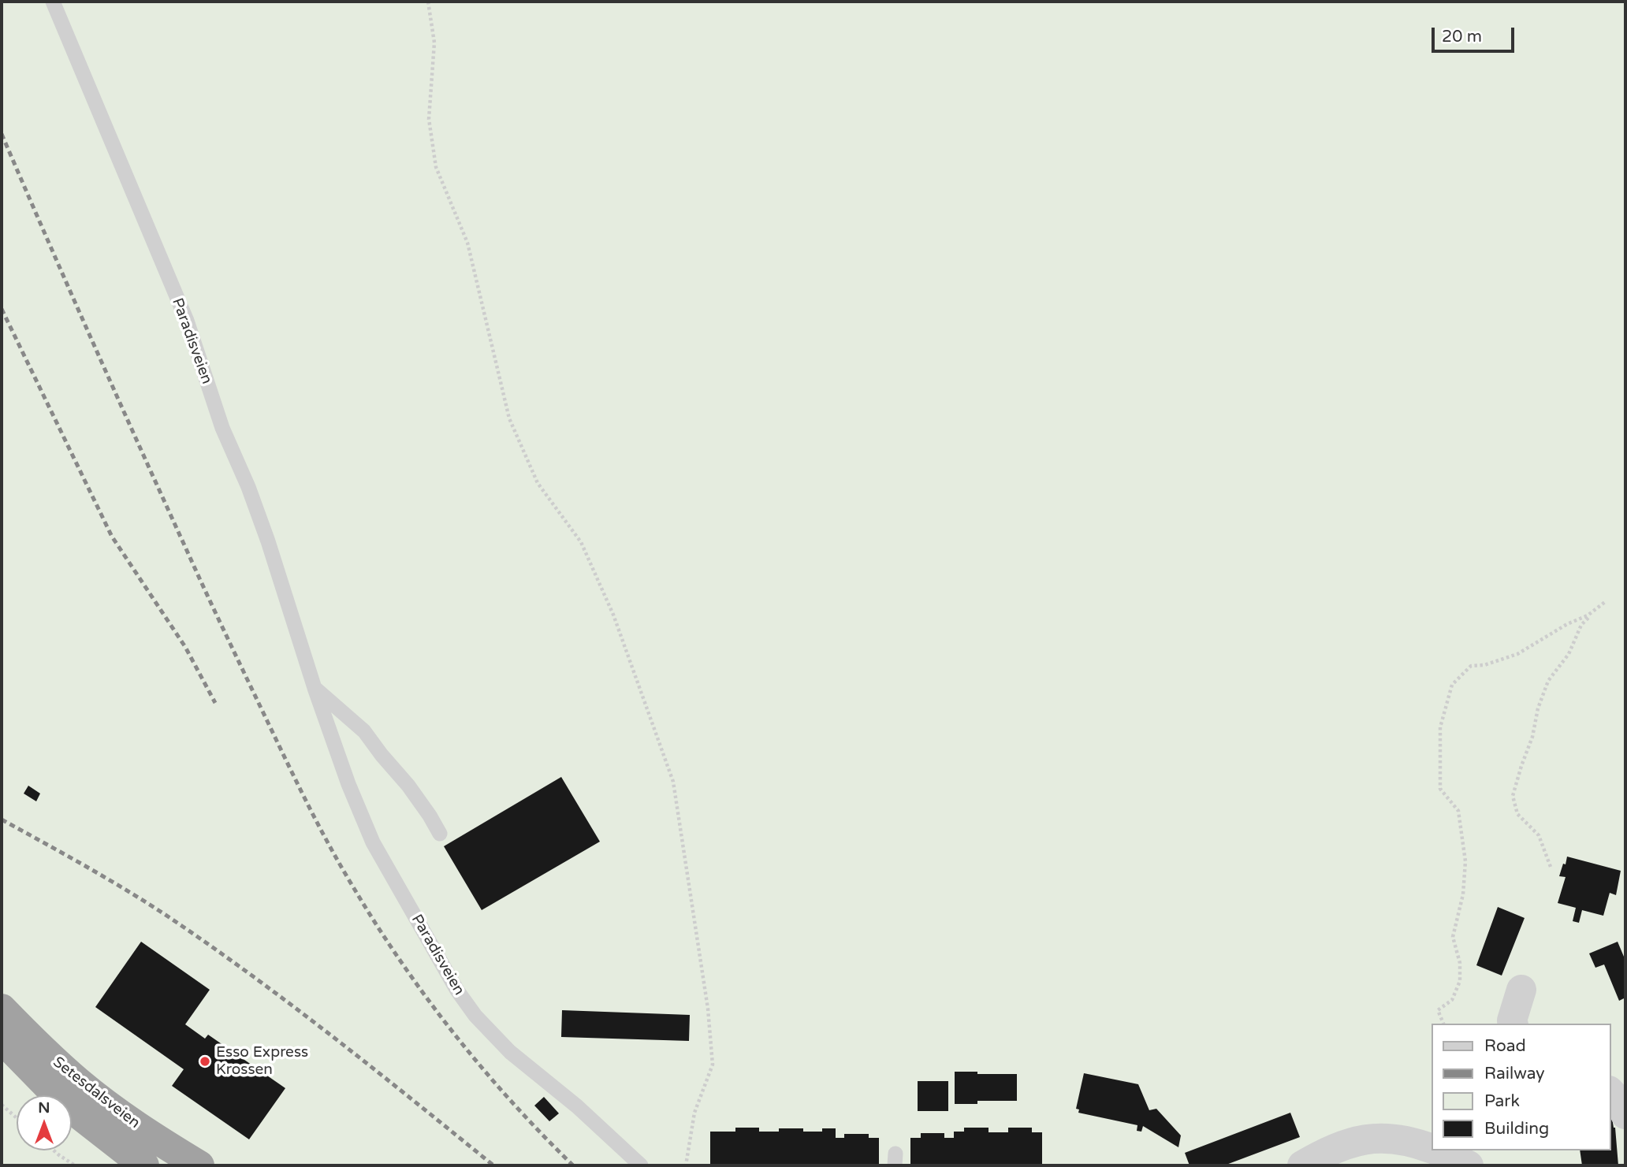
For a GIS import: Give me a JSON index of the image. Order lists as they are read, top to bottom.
{
  "streets": {
    "highway": ["Setesdalsveien"],
    "lane": ["Paradisveien"]
  },
  "places": ["Esso Express Krossen"],
  "legend": [
    "Road",
    "Railway",
    "Park",
    "Building"
  ],
  "scale_bar": "20 m",
  "north": "top"
}
